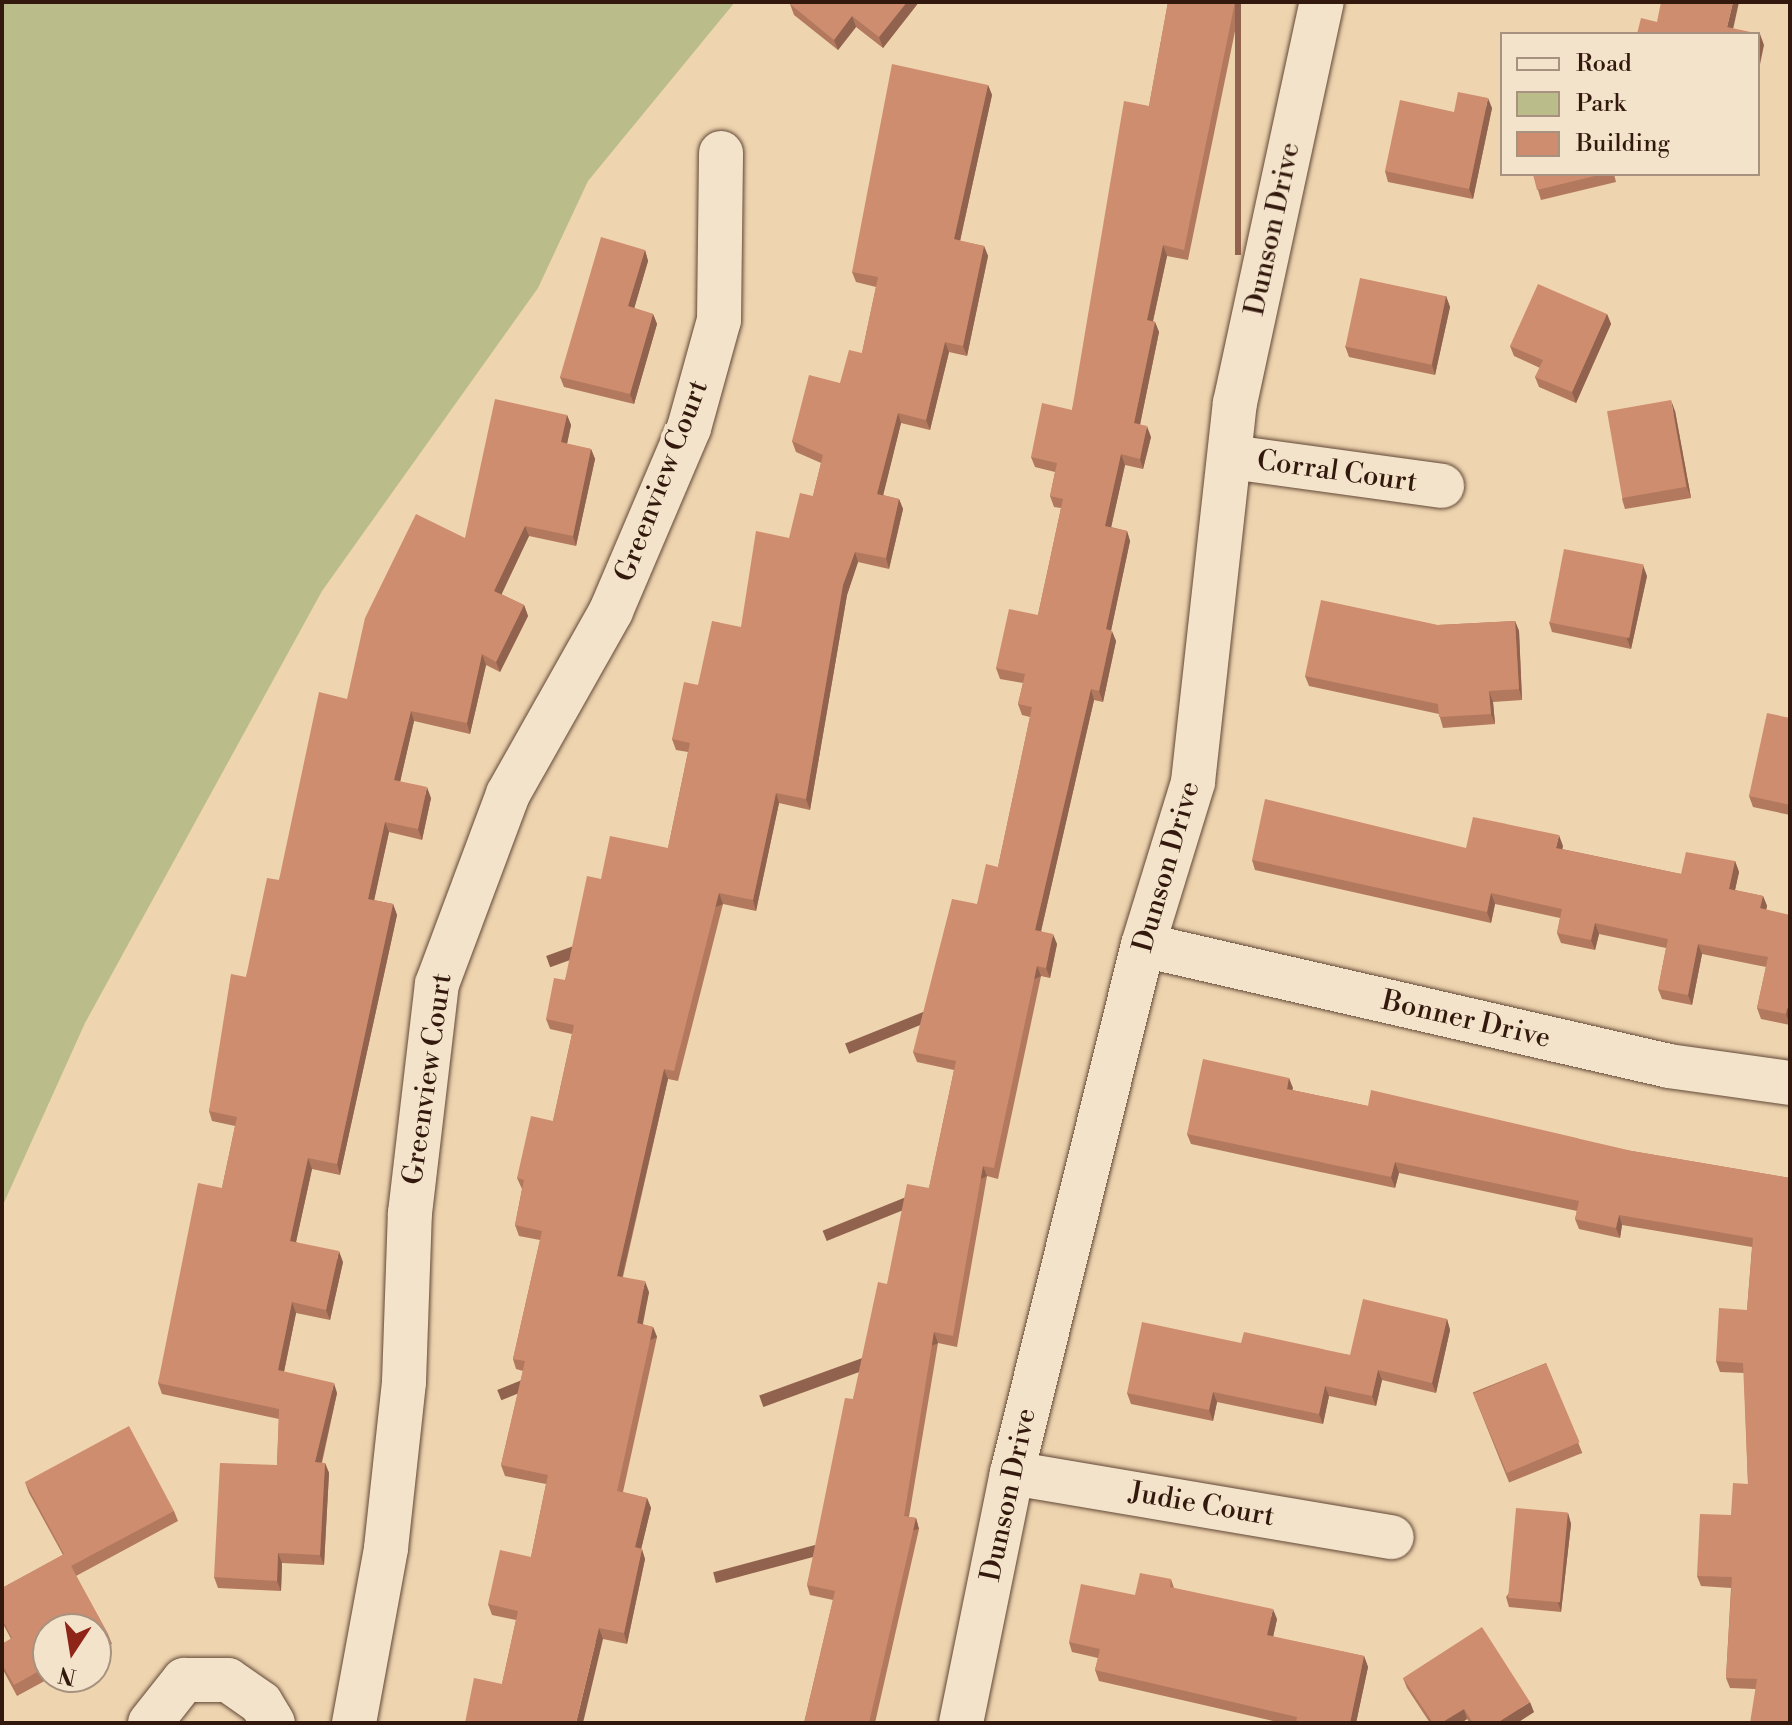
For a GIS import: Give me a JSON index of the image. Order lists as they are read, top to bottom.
{
  "streets": {
    "street": [
      "Dunson Drive",
      "Corral Court",
      "Greenview Court",
      "Bonner Drive",
      "Judie Court"
    ]
  },
  "crossings": [
    ["Dunson Drive", "Corral Court"],
    ["Dunson Drive", "Bonner Drive"],
    ["Dunson Drive", "Judie Court"]
  ],
  "legend": ["Road", "Park", "Building"],
  "north": "bottom"
}
